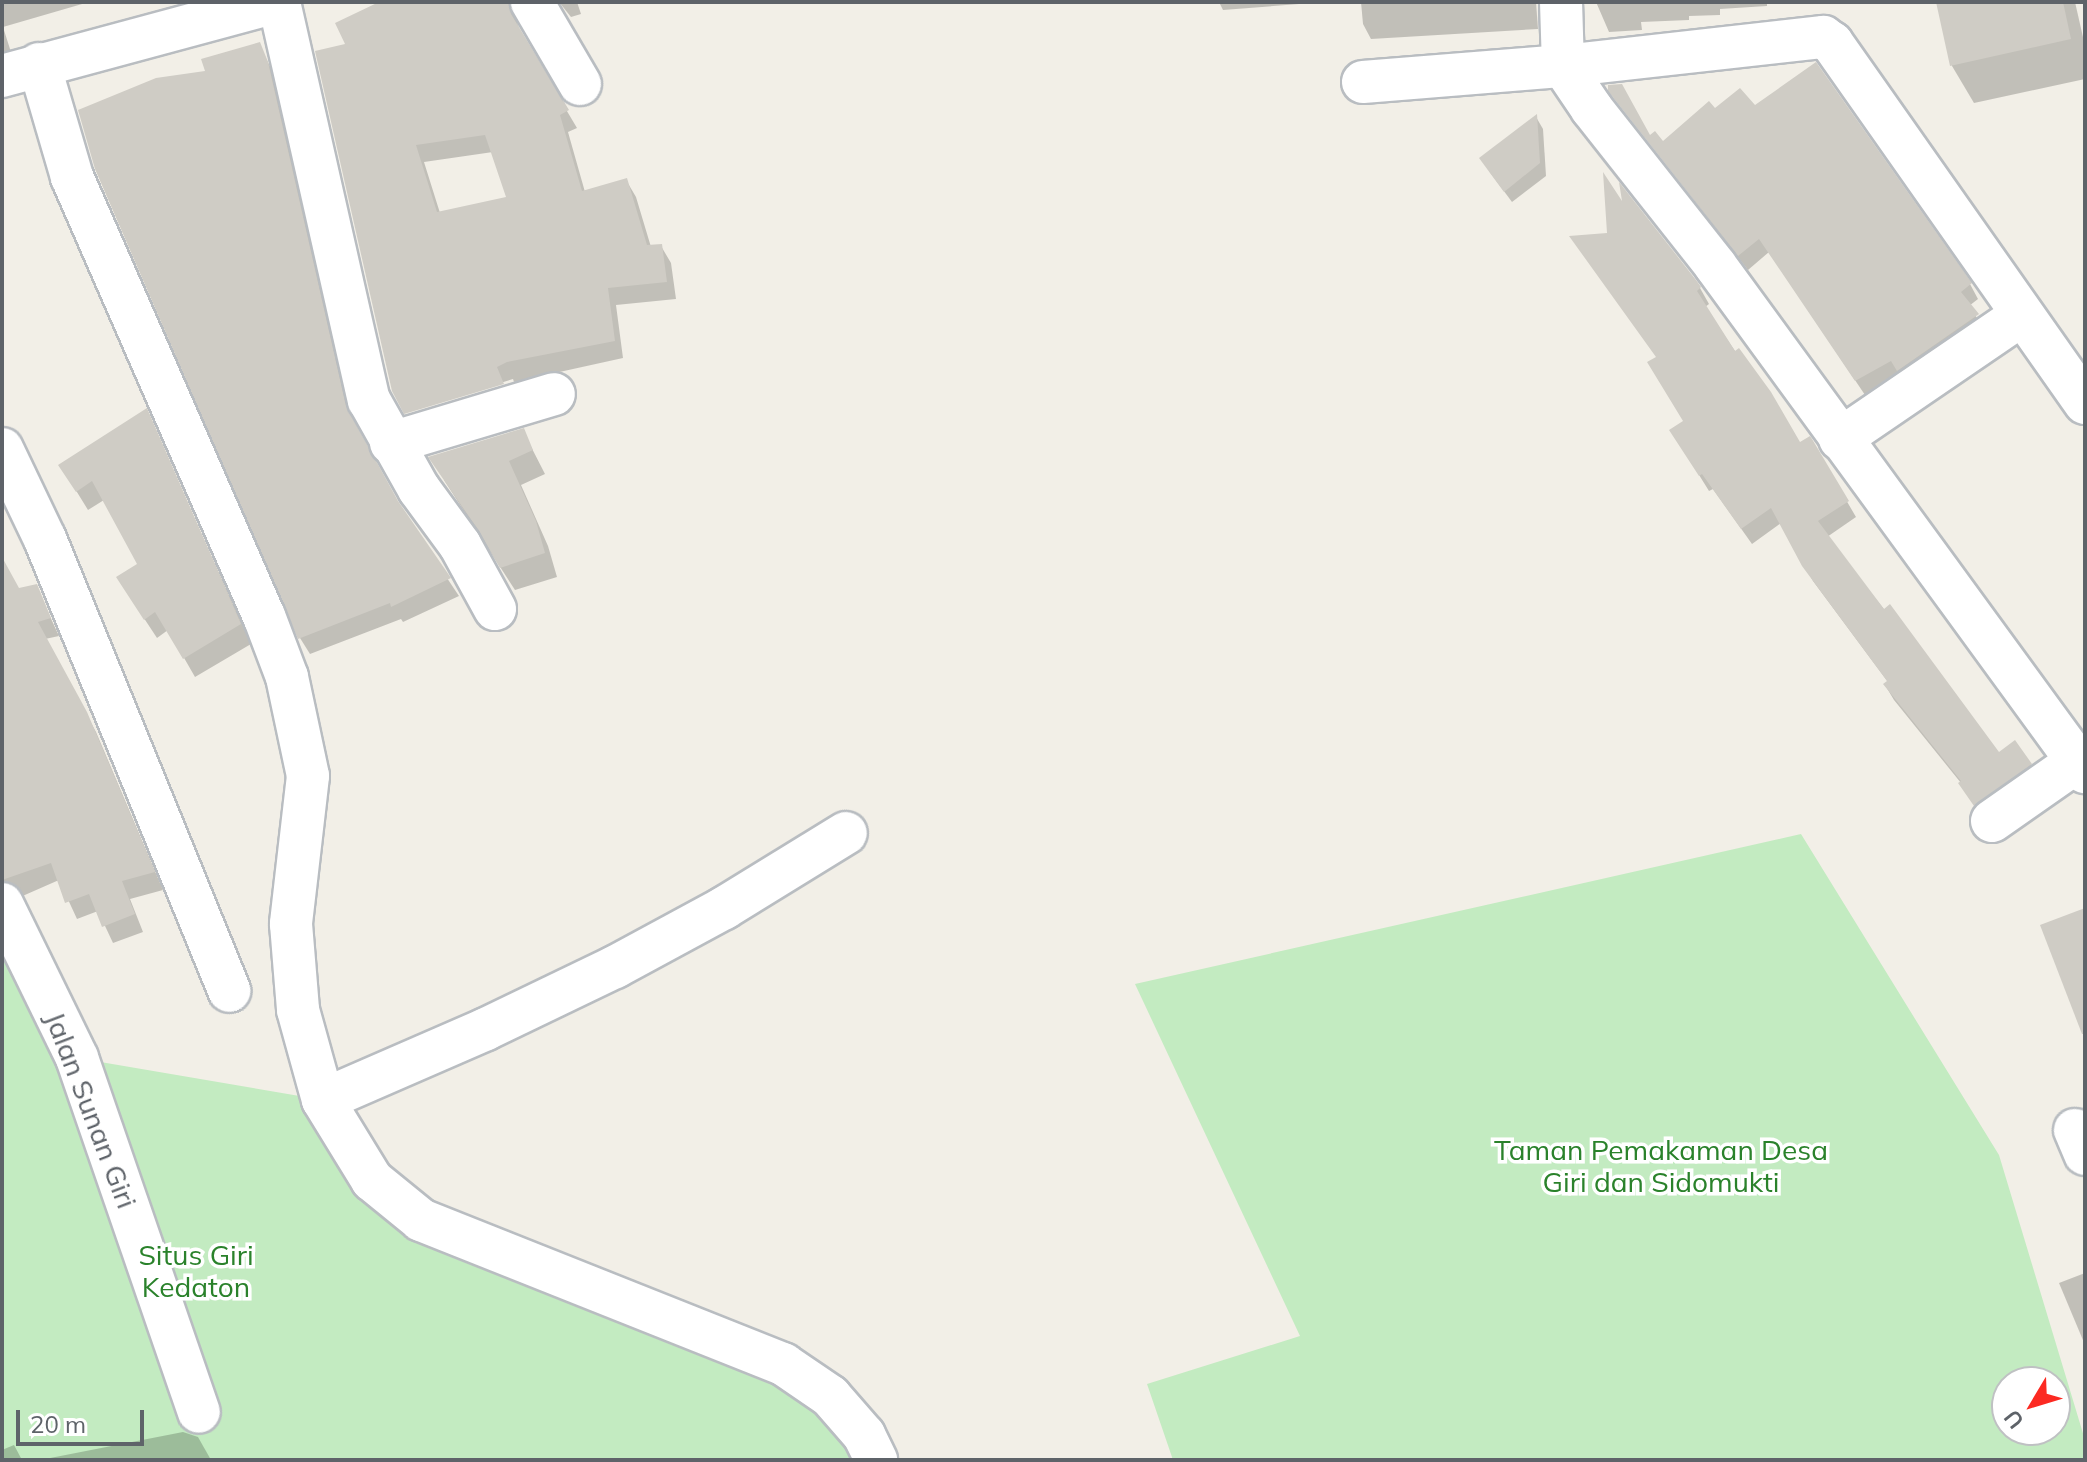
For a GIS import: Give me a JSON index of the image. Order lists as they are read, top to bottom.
{
  "streets": {
    "street": ["Jalan Sunan Giri"]
  },
  "parks": ["Taman Pemakaman Desa Giri dan Sidomukti", "Situs Giri Kedaton"],
  "scale_bar": "20 m",
  "north": "bottom left"
}
